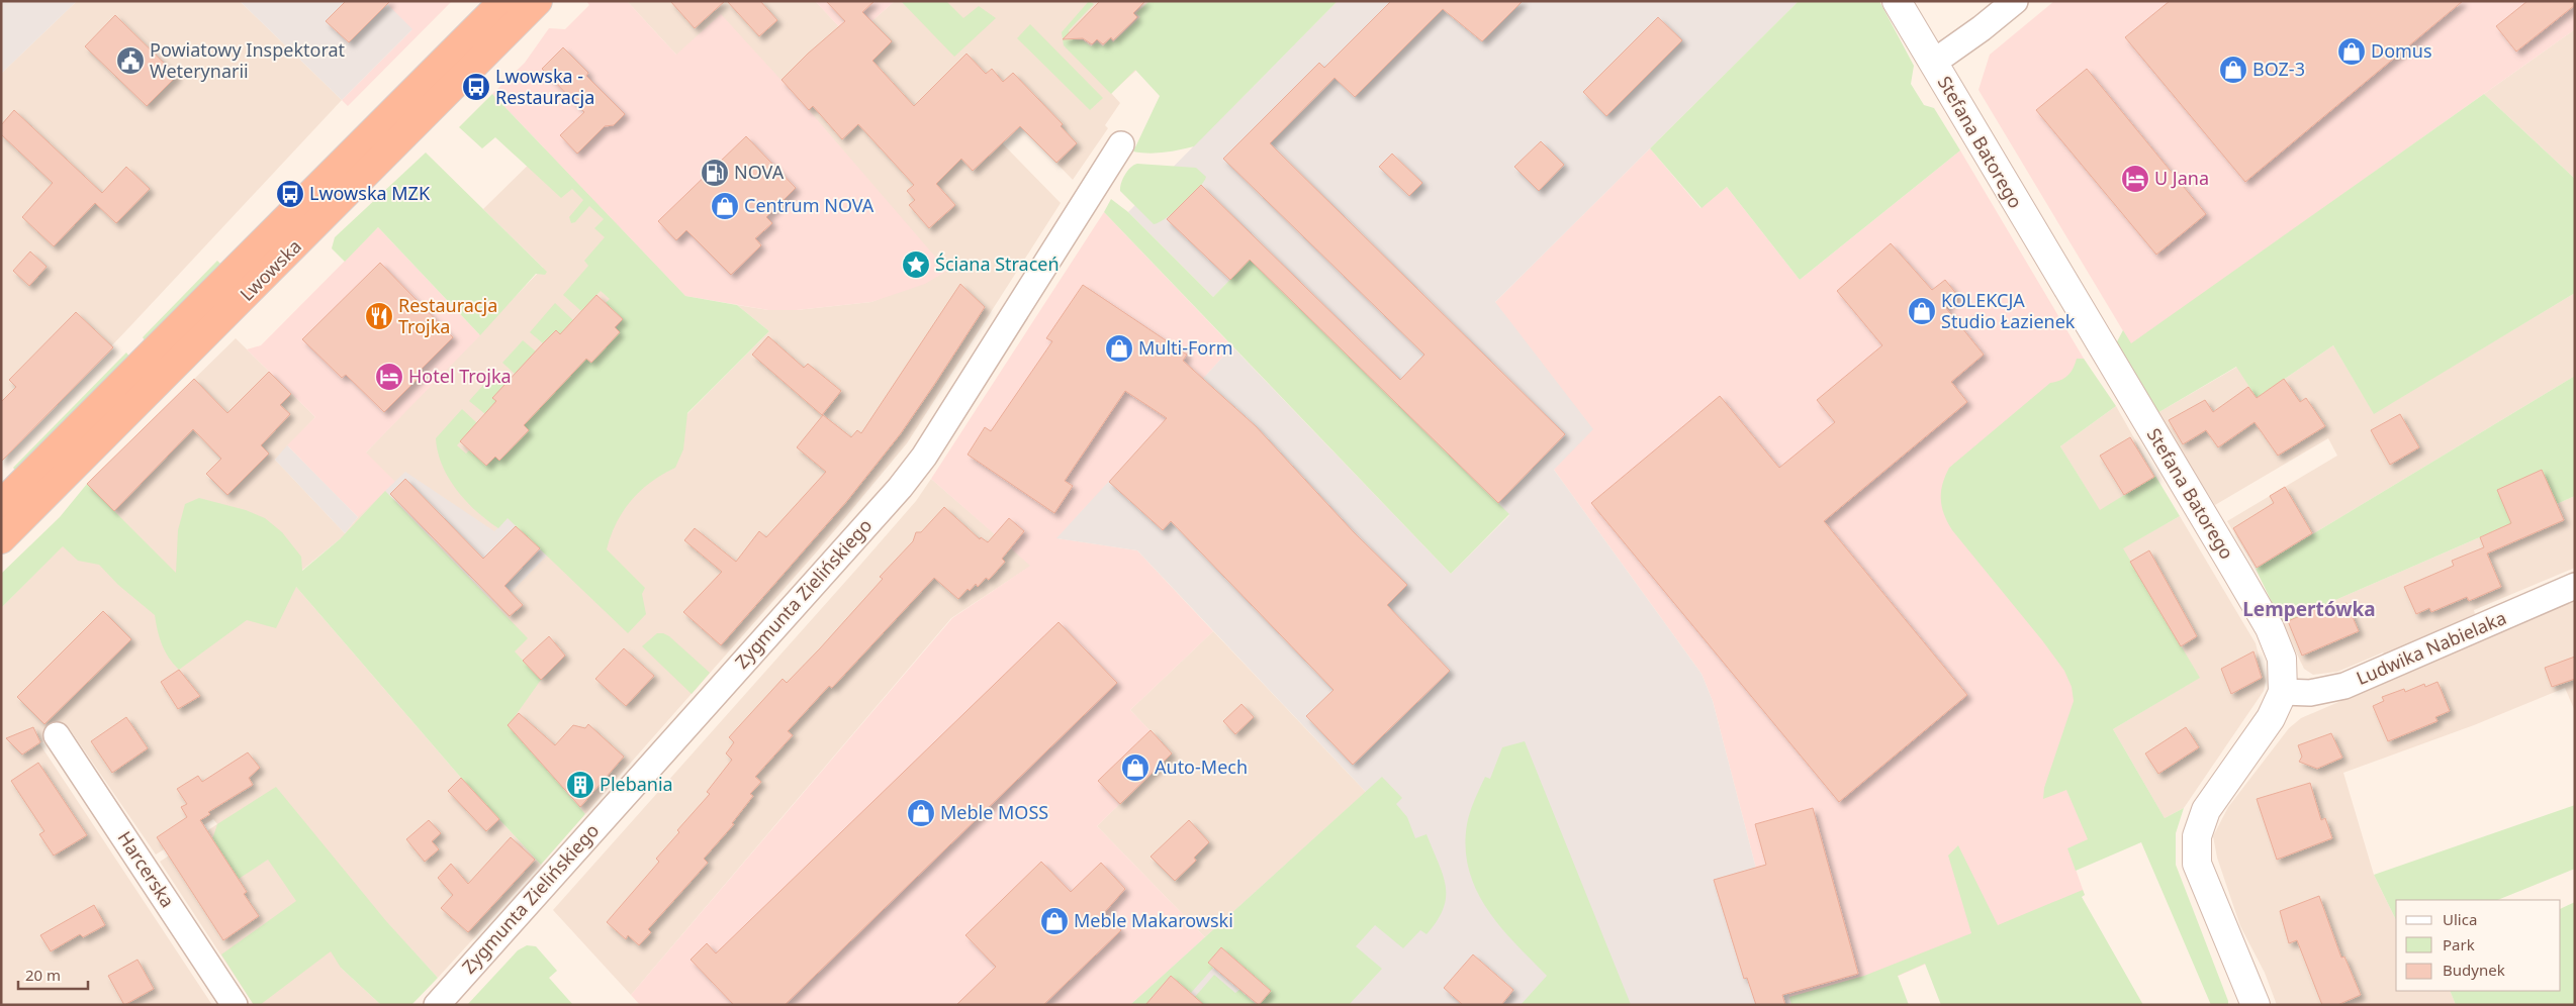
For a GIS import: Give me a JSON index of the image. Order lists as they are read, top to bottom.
{
  "streets": {
    "highway": ["Lwowska"],
    "street": [
      "Stefana Batorego",
      "Zygmunta Zielińskiego",
      "Ludwika Nabielaka",
      "Harcerska"
    ]
  },
  "crossings": [
    ["Stefana Batorego", "Ludwika Nabielaka"]
  ],
  "districts": ["Lempertówka"],
  "places": {
    "shop": [
      "Domus",
      "BOZ-3",
      "Centrum NOVA",
      "KOLEKCJA Studio Łazienek",
      "Multi-Form",
      "Auto-Mech",
      "Meble MOSS",
      "Meble Makarowski"
    ],
    "public building": ["Powiatowy Inspektorat Weterynarii"],
    "bus stop": ["Lwowska - Restauracja", "Lwowska MZK"],
    "fuel station": ["NOVA"],
    "hotel": ["U Jana", "Hotel Trojka"],
    "place": ["Ściana Straceń"],
    "restaurant": ["Restauracja Trojka"],
    "building": ["Plebania"]
  },
  "legend": ["Ulica", "Park", "Budynek"],
  "scale_bar": "20 m"
}
